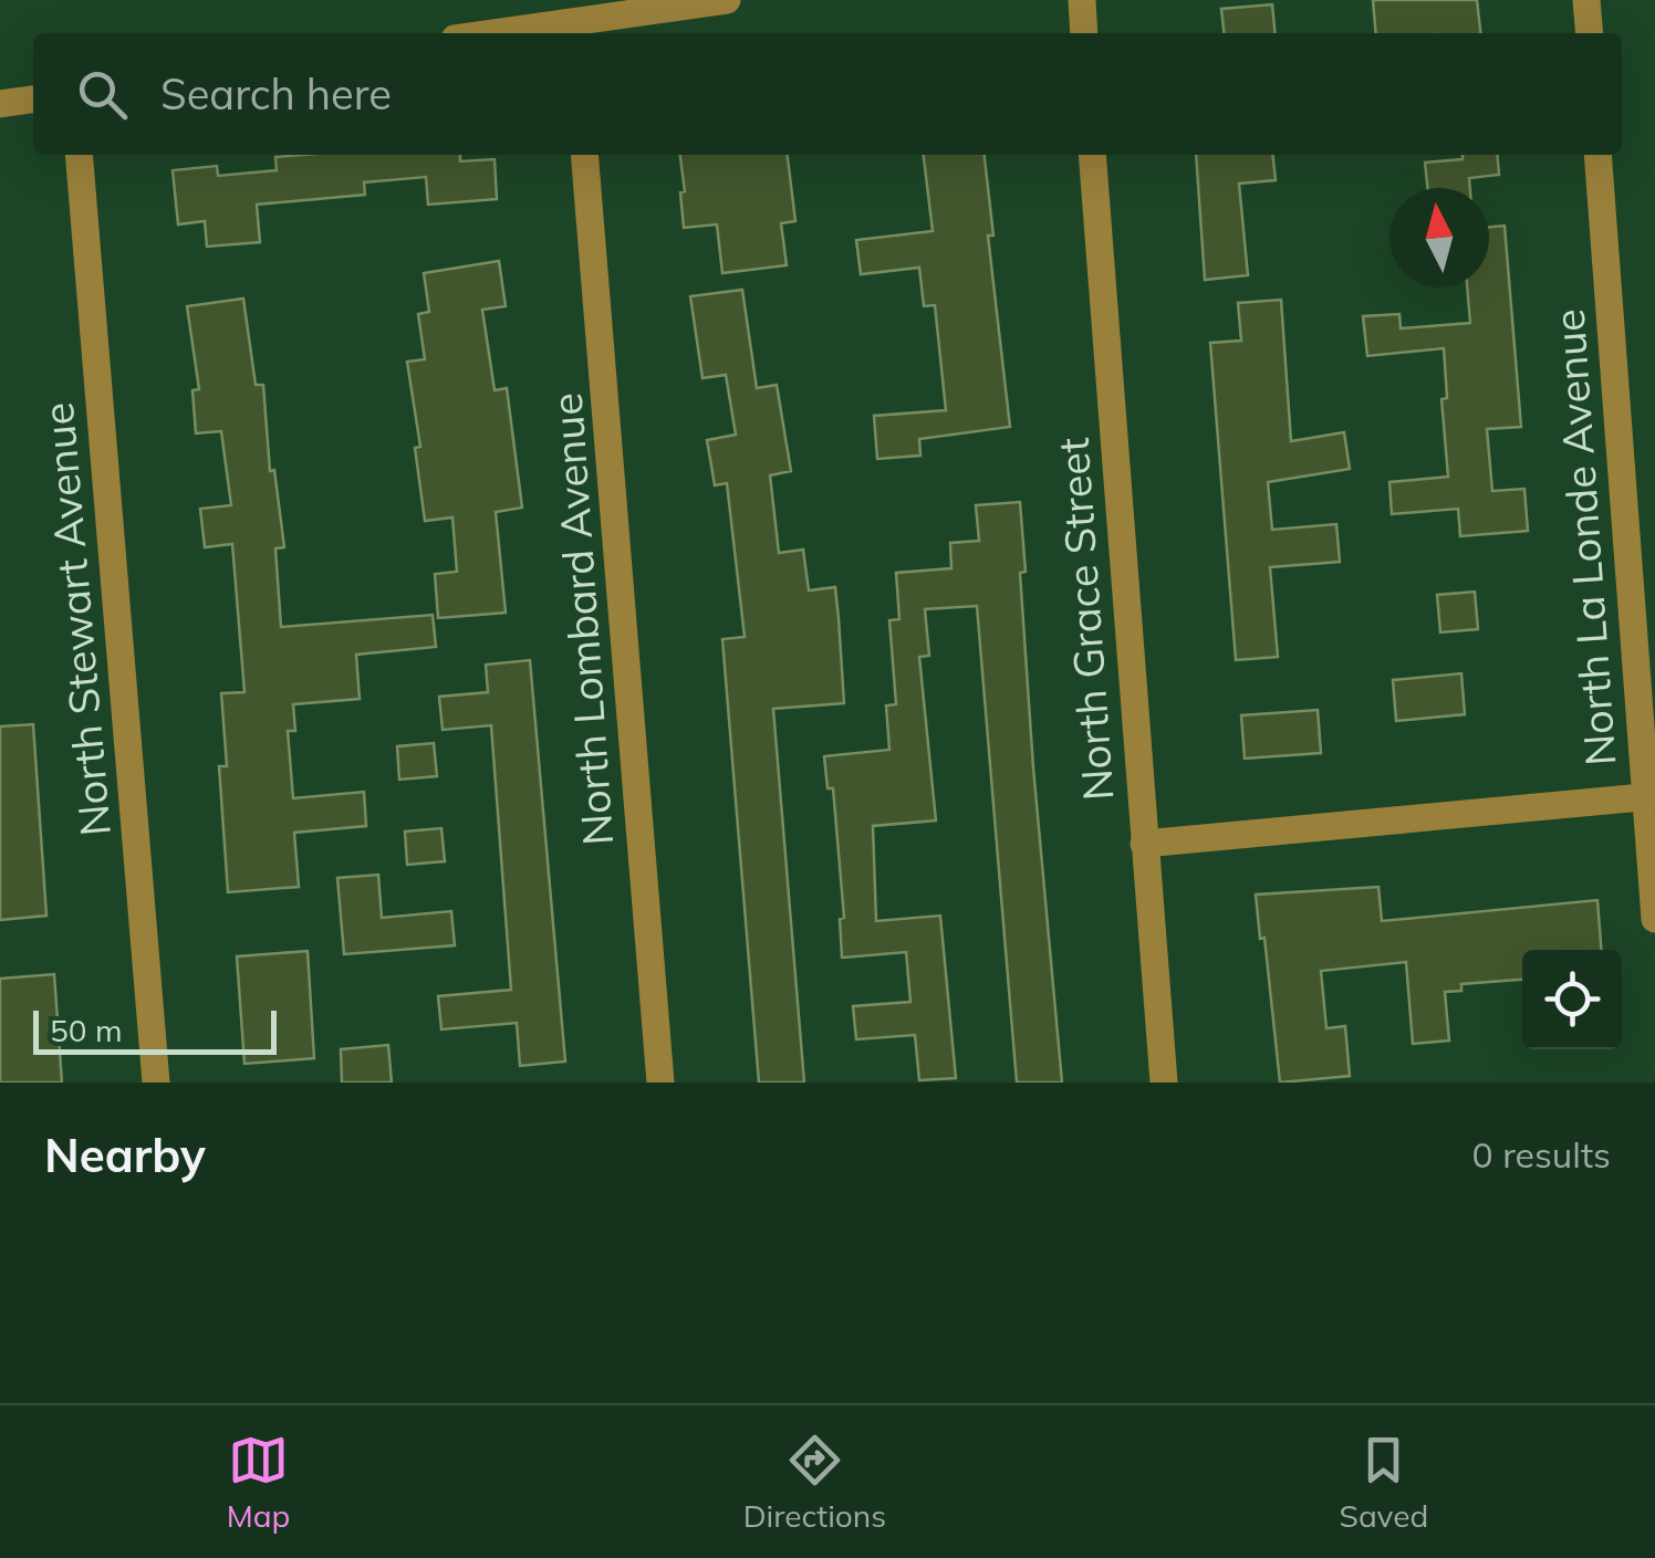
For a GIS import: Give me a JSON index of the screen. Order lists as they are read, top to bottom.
{
  "streets": {
    "street": [
      "North La Londe Avenue",
      "North Stewart Avenue",
      "North Lombard Avenue",
      "North Grace Street"
    ]
  },
  "scale_bar": "50 m",
  "north": "top",
  "page": {
    "search": "Search here",
    "scale": "50 m",
    "heading": ["Nearby", "0 results"],
    "nav": ["Map", "Directions", "Saved"]
  }
}
